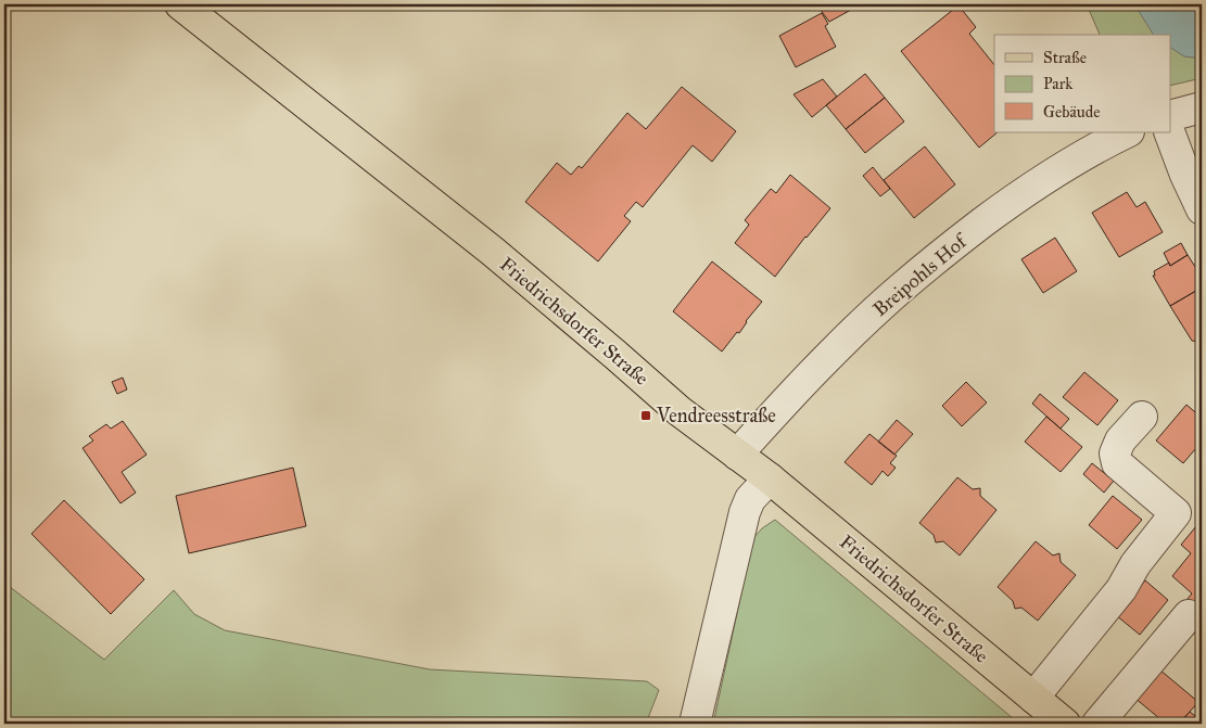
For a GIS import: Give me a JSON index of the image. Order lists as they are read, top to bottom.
{
  "streets": {
    "main road": ["Friedrichsdorfer Straße"],
    "street": ["Breipohls Hof"]
  },
  "crossings": [
    ["Breipohls Hof", "Friedrichsdorfer Straße"]
  ],
  "places": {
    "transit": ["Vendreesstraße"]
  },
  "legend": ["Straße", "Park", "Gebäude"]
}
